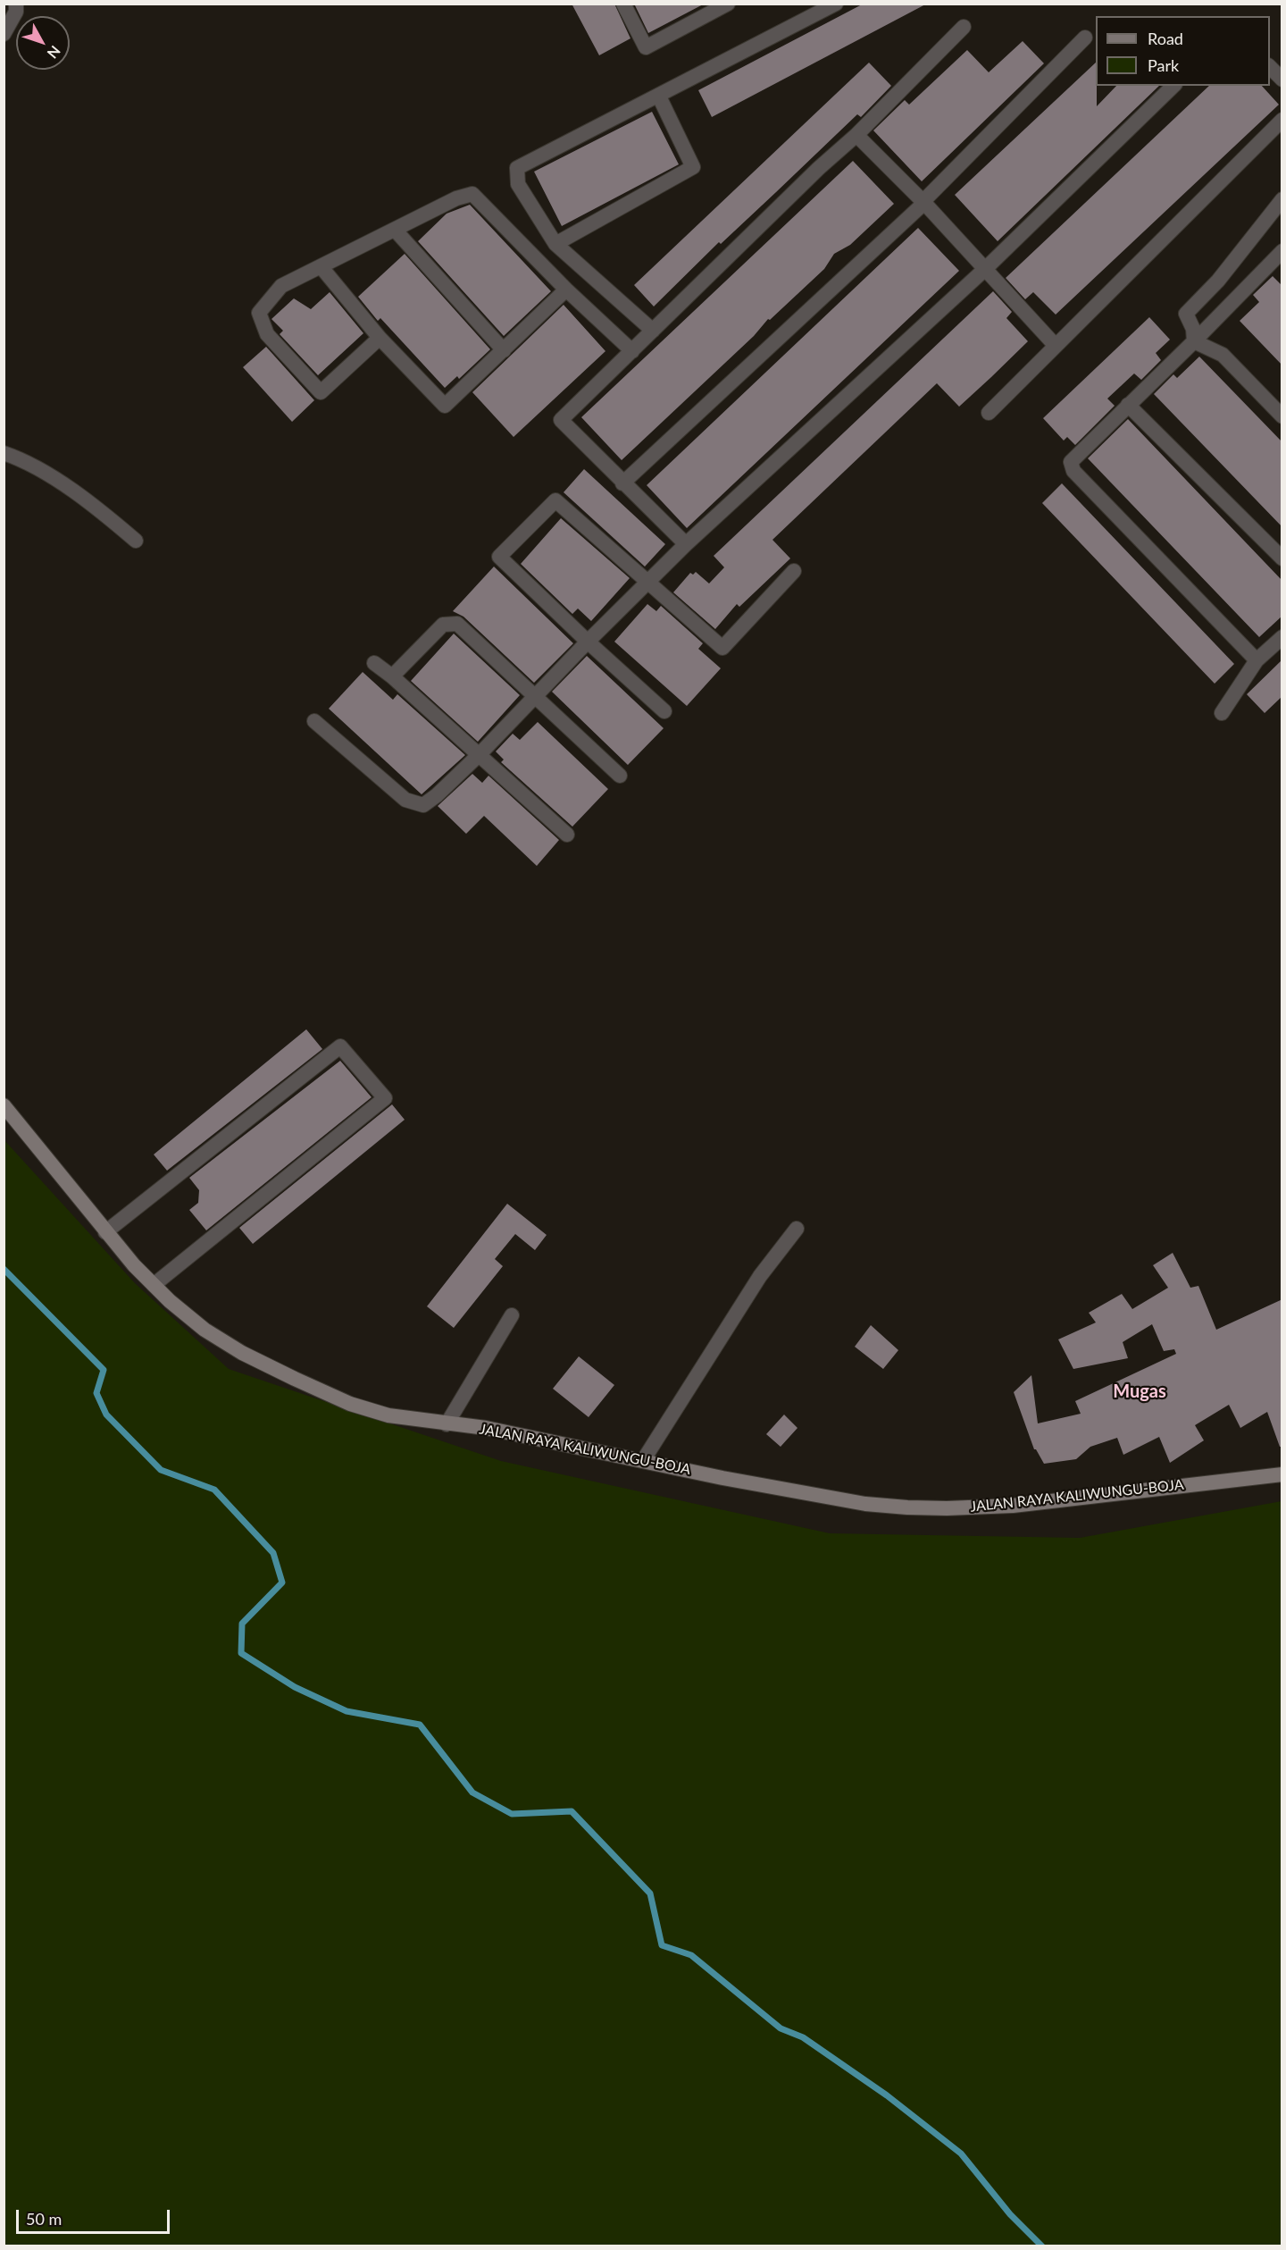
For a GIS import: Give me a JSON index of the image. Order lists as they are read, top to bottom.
{
  "streets": {
    "main road": ["JALAN RAYA KALIWUNGU-BOJA"]
  },
  "districts": ["Mugas"],
  "legend": ["Road", "Park"],
  "scale_bar": "50 m",
  "north": "bottom right"
}
